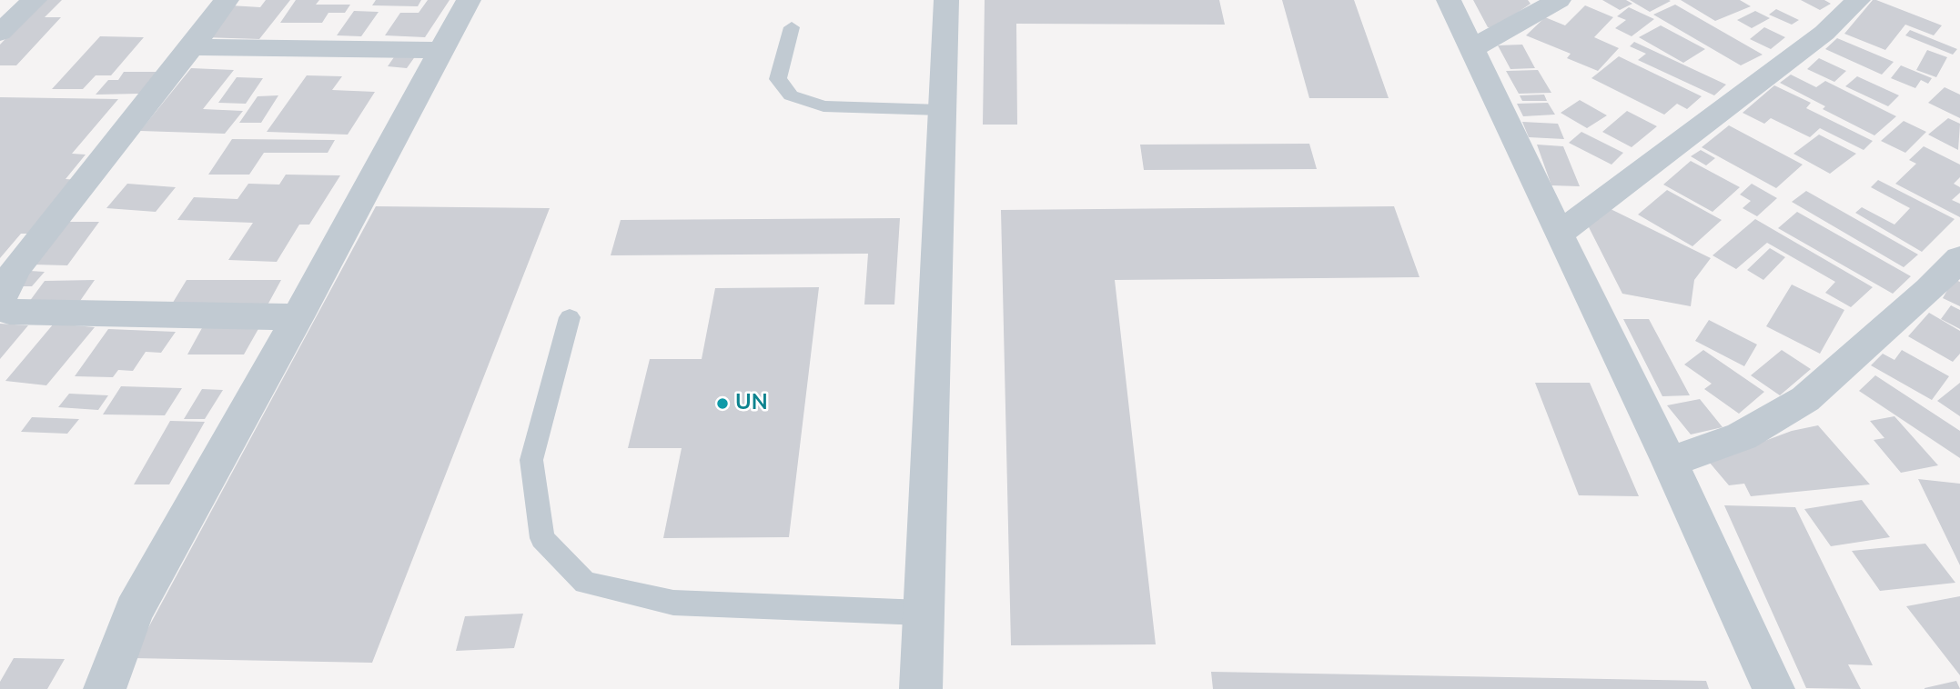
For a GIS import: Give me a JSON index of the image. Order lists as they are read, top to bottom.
{
  "places": ["UN"]
}
